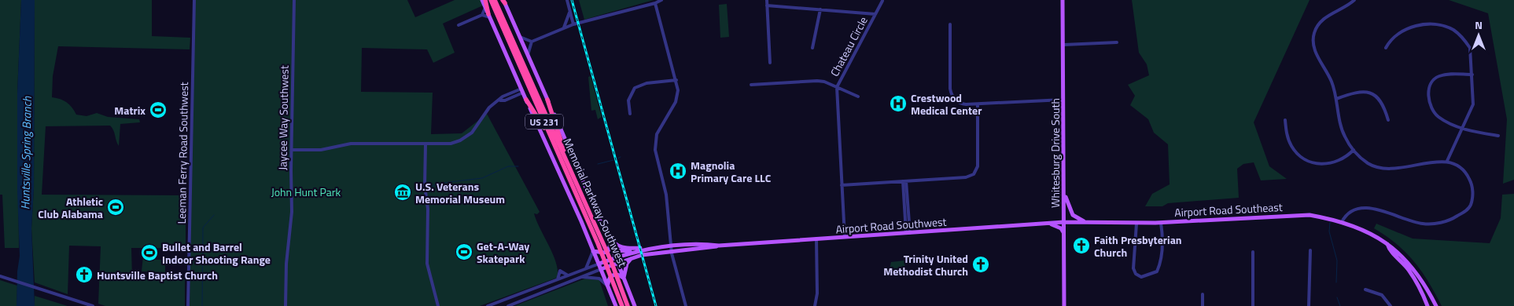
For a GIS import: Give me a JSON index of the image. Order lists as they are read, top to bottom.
{
  "streets": {
    "highway": ["US 231", "Memorial Parkway Southwest"],
    "main road": ["Whitesburg Drive South", "Airport Road Southeast", "Airport Road Southwest"],
    "street": ["Chateau Circle", "Jaycee Way Southwest", "Leeman Ferry Road Southwest"]
  },
  "crossings": [
    ["Whitesburg Drive South", "Airport Road Southeast"],
    ["Whitesburg Drive South", "Airport Road Southwest"],
    ["Airport Road Southeast", "Airport Road Southwest"]
  ],
  "water": ["Huntsville Spring Branch"],
  "parks": ["John Hunt Park"],
  "places": {
    "hospital": ["Crestwood Medical Center", "Magnolia Primary Care LLC"],
    "sports": [
      "Matrix",
      "Athletic Club Alabama",
      "Get-A-Way Skatepark",
      "Bullet and Barrel Indoor Shooting Range"
    ],
    "museum": ["U.S. Veterans Memorial Museum"],
    "church": ["Faith Presbyterian Church", "Trinity United Methodist Church", "Huntsville Baptist Church"]
  },
  "north": "top"
}
